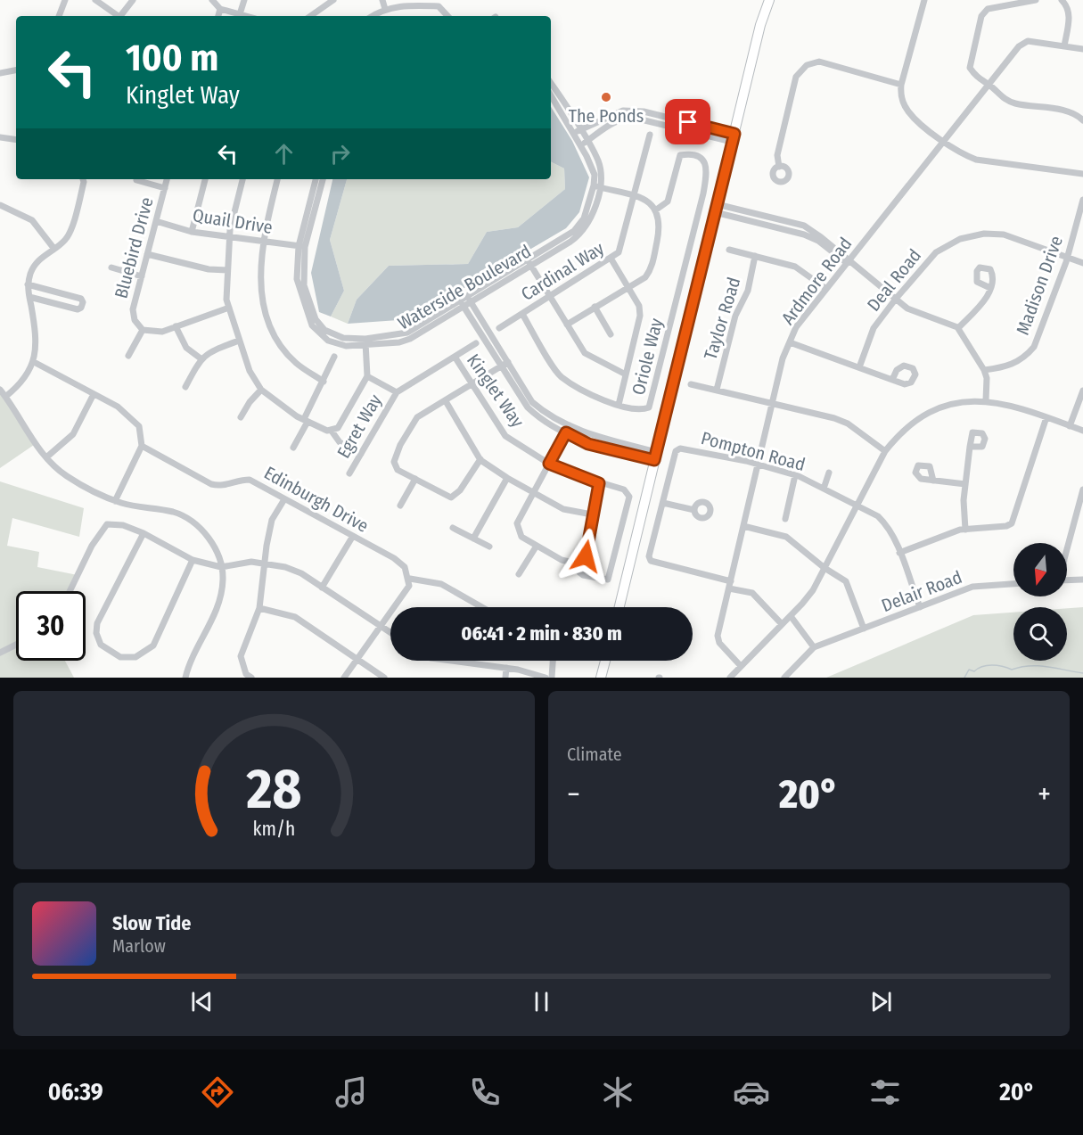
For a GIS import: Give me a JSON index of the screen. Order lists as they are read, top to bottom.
{
  "streets": {
    "street": [
      "Quail Drive",
      "Bluebird Drive",
      "Cardinal Way",
      "Deal Road",
      "Ardmore Road",
      "Madison Drive",
      "Waterside Boulevard",
      "Taylor Road",
      "Oriole Way",
      "Kinglet Way",
      "Egret Way",
      "Pompton Road",
      "Edinburgh Drive",
      "Delair Road"
    ]
  },
  "crossings": [
    ["Quail Drive", "Bluebird Drive"],
    ["Quail Drive", "Waterside Boulevard"],
    ["Cardinal Way", "Oriole Way"],
    ["Deal Road", "Madison Drive"],
    ["Ardmore Road", "Pompton Road"],
    ["Kinglet Way", "Egret Way"],
    ["Pompton Road", "Delair Road"]
  ],
  "places": ["The Ponds"],
  "north": "bottom",
  "page": {
    "turn": ["100 m", "Kinglet Way"],
    "limit": "30",
    "trip": "06:41 · 2 min · 830 m",
    "tile": "Climate",
    "heat": ["−", "20°", "+"],
    "song": ["Slow Tide", "Marlow"],
    "tabs": ["06:39", "20°"],
    "gauge": ["28", "km/h"]
  }
}
